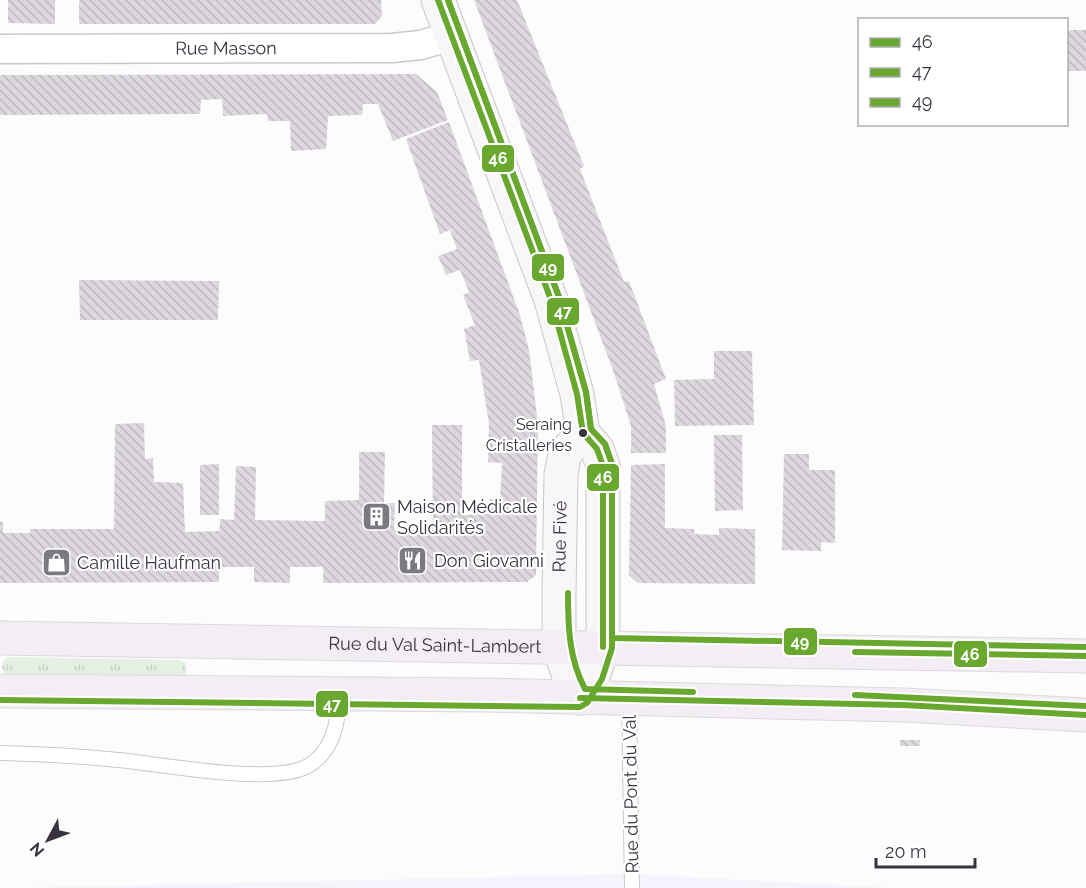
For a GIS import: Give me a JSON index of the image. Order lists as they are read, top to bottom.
{
  "streets": {
    "main road": ["Rue du Val Saint-Lambert"],
    "street": ["Rue Masson", "Rue Fivé"],
    "lane": ["Rue du Pont du Val"]
  },
  "crossings": [
    ["Rue Fivé", "Rue du Val Saint-Lambert"]
  ],
  "places": {
    "other": ["Seraing Cristalleries"],
    "building": ["Maison Médicale Solidarités"],
    "restaurant": ["Don Giovanni"],
    "shop": ["Camille Haufman"]
  },
  "lines": ["transit line 46", "transit line 47", "transit line 49"],
  "legend": ["46", "47", "49"],
  "scale_bar": "20 m",
  "north": "bottom left"
}
